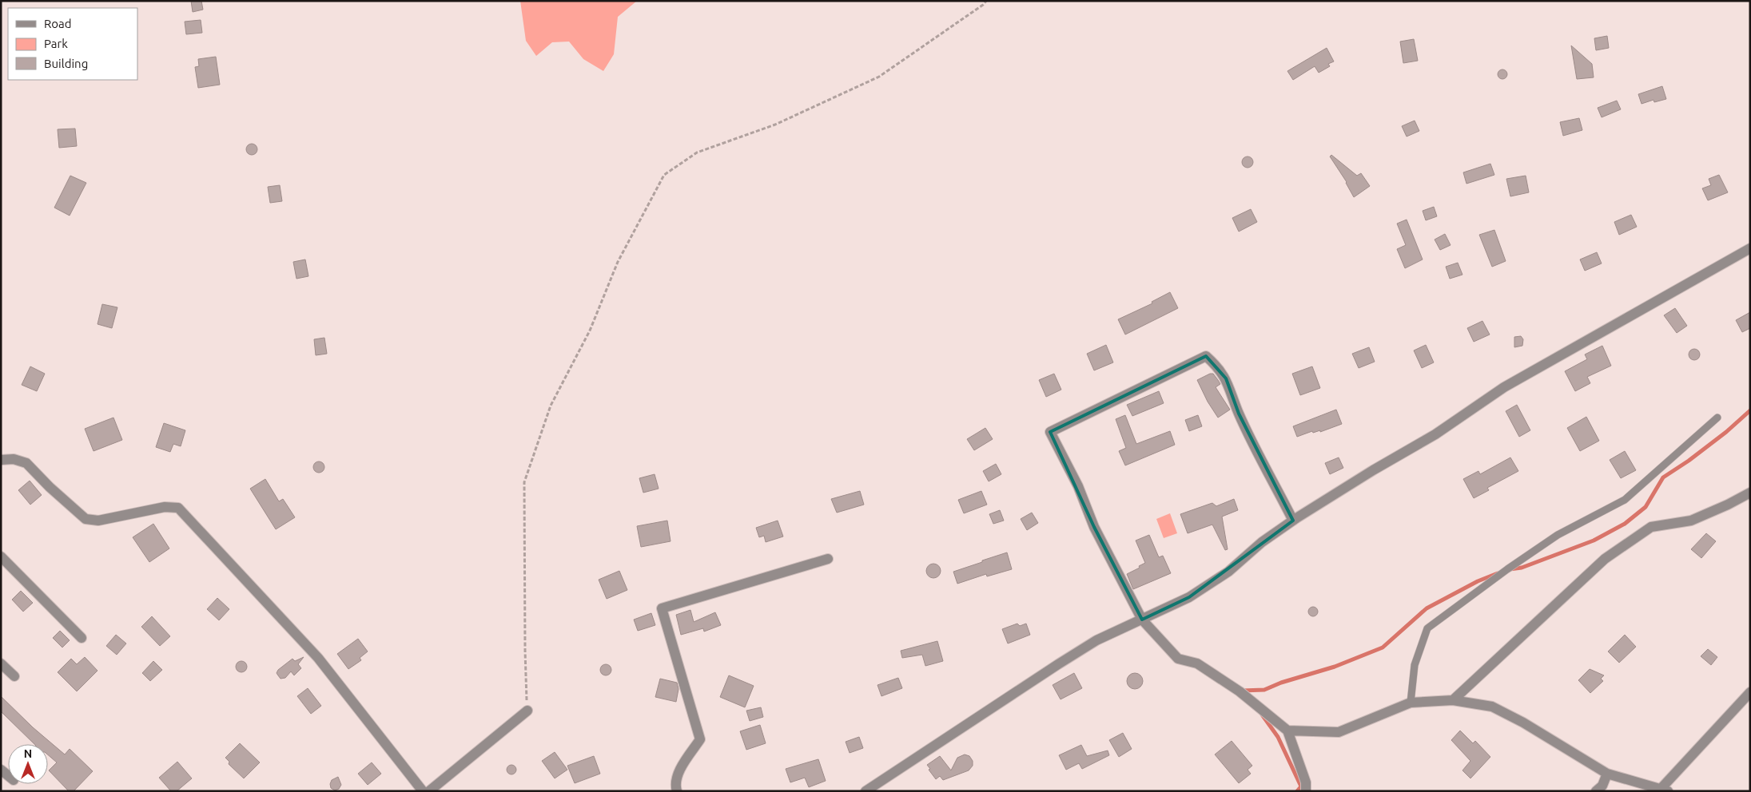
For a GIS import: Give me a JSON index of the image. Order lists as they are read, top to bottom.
{
  "legend": ["Road", "Park", "Building"],
  "north": "top"
}
